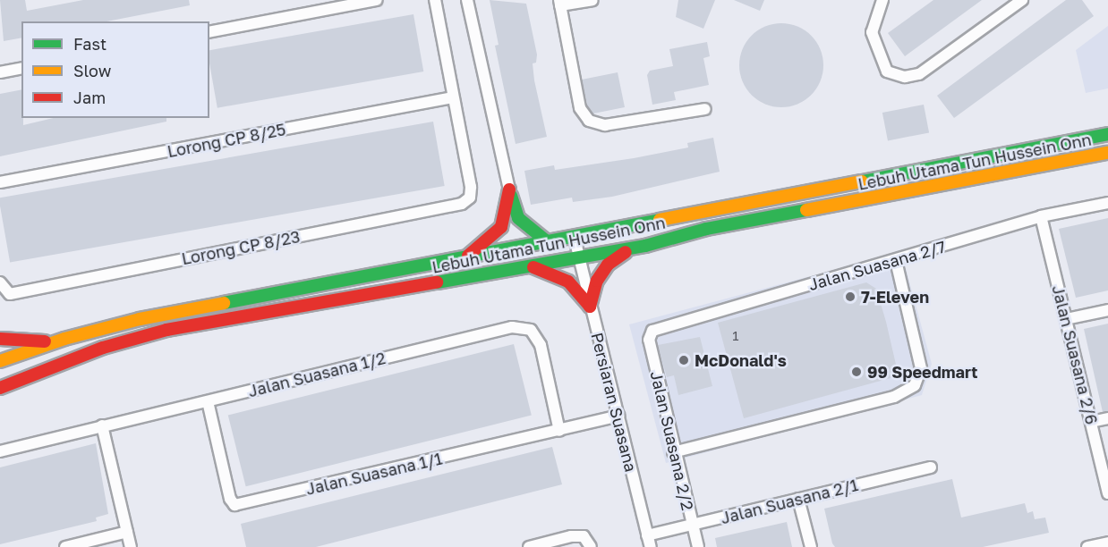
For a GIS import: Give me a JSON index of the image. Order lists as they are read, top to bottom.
{
  "streets": {
    "main road": ["Lebuh Utama Tun Hussein Onn"],
    "street": [
      "Lorong CP 8/25",
      "Lorong CP 8/23",
      "Jalan Suasana 2/7",
      "Jalan Suasana 2/6",
      "Jalan Suasana 1/2",
      "Persiaran Suasana",
      "Jalan Suasana 2/2",
      "Jalan Suasana 1/1",
      "Jalan Suasana 2/1"
    ]
  },
  "crossings": [
    ["Lorong CP 8/25", "Lorong CP 8/23"],
    ["Lebuh Utama Tun Hussein Onn", "Persiaran Suasana"],
    ["Jalan Suasana 2/7", "Jalan Suasana 2/6"],
    ["Jalan Suasana 2/7", "Jalan Suasana 2/2"],
    ["Jalan Suasana 1/2", "Jalan Suasana 1/1"],
    ["Persiaran Suasana", "Jalan Suasana 1/1"],
    ["Persiaran Suasana", "Jalan Suasana 2/1"],
    ["Jalan Suasana 2/2", "Jalan Suasana 2/1"]
  ],
  "places": ["7-Eleven", "McDonald's", "99 Speedmart"],
  "house_numbers": ["1"],
  "legend": ["Fast", "Slow", "Jam"]
}
